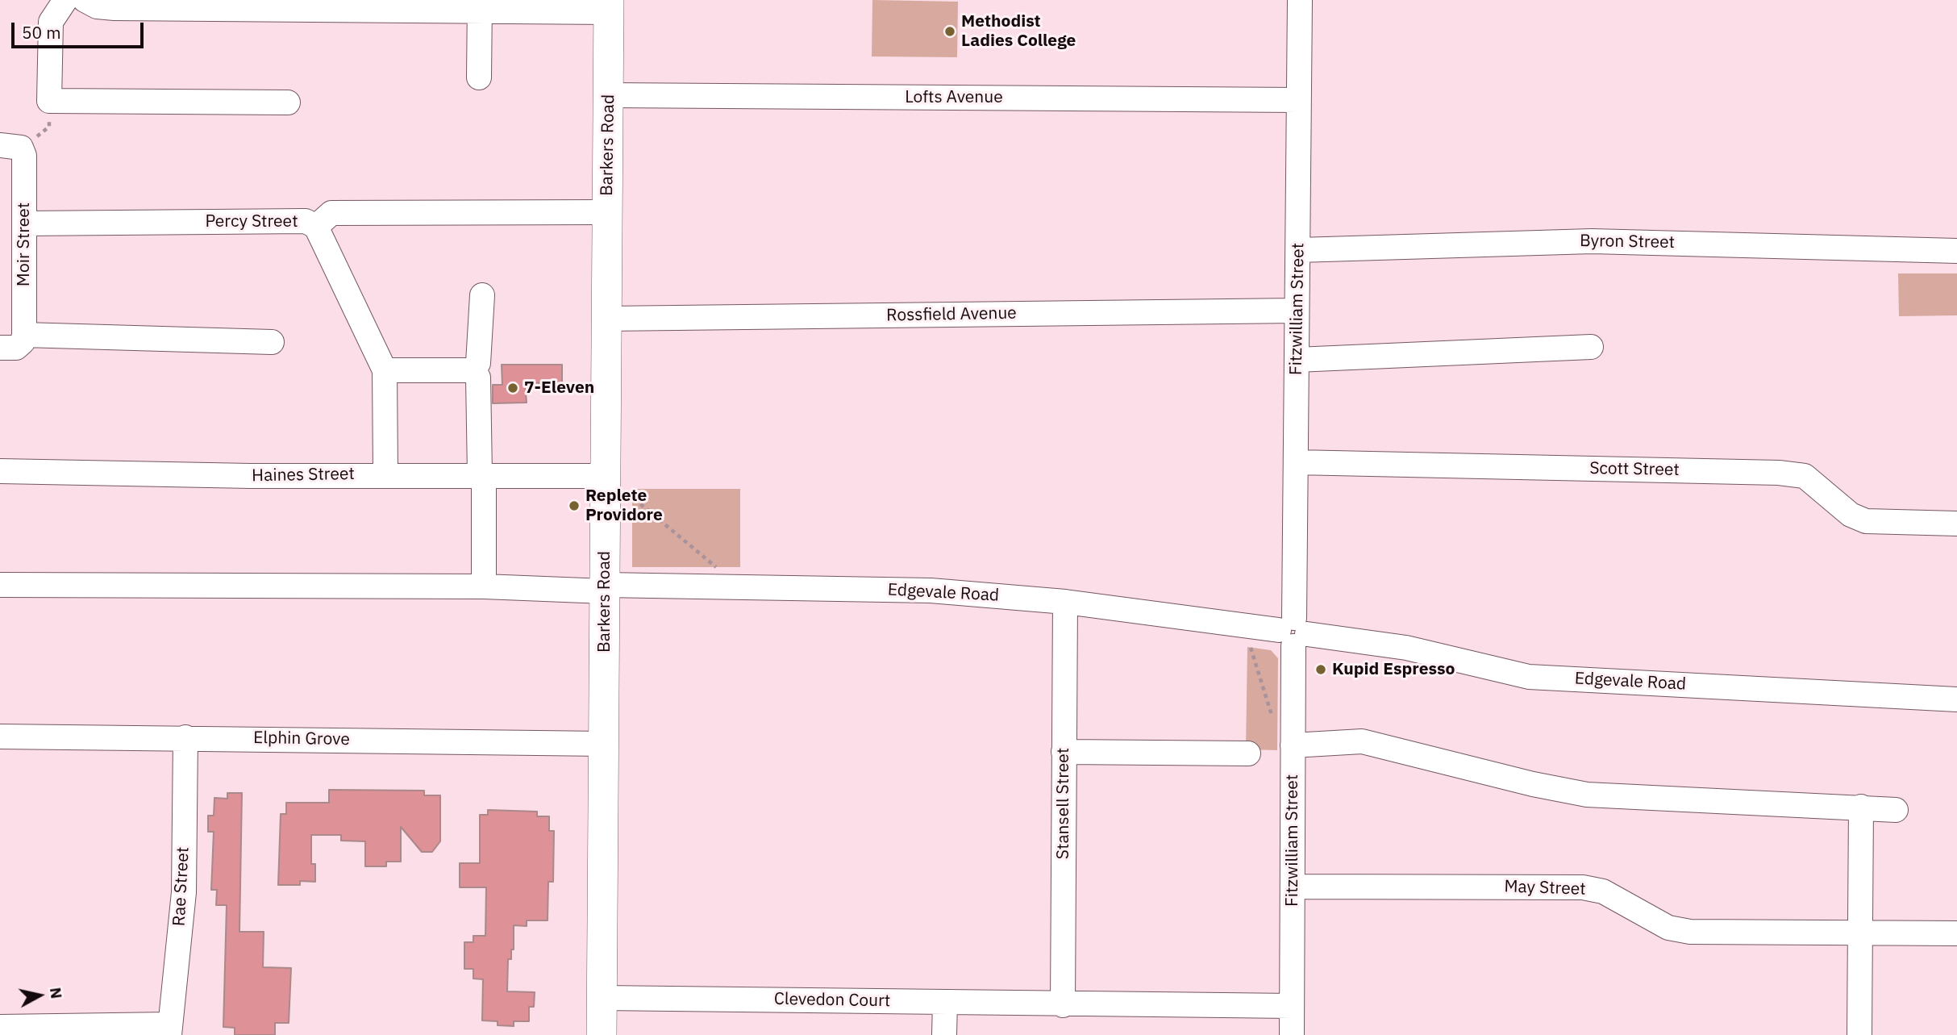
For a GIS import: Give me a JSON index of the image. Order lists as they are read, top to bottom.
{
  "streets": {
    "main road": ["Barkers Road"],
    "street": [
      "Lofts Avenue",
      "Percy Street",
      "Byron Street",
      "Moir Street",
      "Fitzwilliam Street",
      "Rossfield Avenue",
      "Scott Street",
      "Haines Street",
      "Edgevale Road",
      "Elphin Grove",
      "Stansell Street",
      "Rae Street",
      "May Street",
      "Clevedon Court"
    ]
  },
  "crossings": [
    ["Lofts Avenue", "Barkers Road"],
    ["Lofts Avenue", "Fitzwilliam Street"],
    ["Barkers Road", "Rossfield Avenue"],
    ["Barkers Road", "Haines Street"],
    ["Barkers Road", "Edgevale Road"],
    ["Barkers Road", "Elphin Grove"],
    ["Barkers Road", "Clevedon Court"],
    ["Percy Street", "Moir Street"],
    ["Percy Street", "Haines Street"],
    ["Byron Street", "Fitzwilliam Street"],
    ["Fitzwilliam Street", "Rossfield Avenue"],
    ["Fitzwilliam Street", "Scott Street"],
    ["Fitzwilliam Street", "Edgevale Road"],
    ["Fitzwilliam Street", "May Street"],
    ["Fitzwilliam Street", "Clevedon Court"],
    ["Edgevale Road", "Stansell Street"],
    ["Elphin Grove", "Rae Street"],
    ["Stansell Street", "Clevedon Court"]
  ],
  "places": [
    "Methodist Ladies College",
    "7-Eleven",
    "Replete Providore",
    "Kupid Espresso"
  ],
  "scale_bar": "50 m",
  "north": "right"
}
